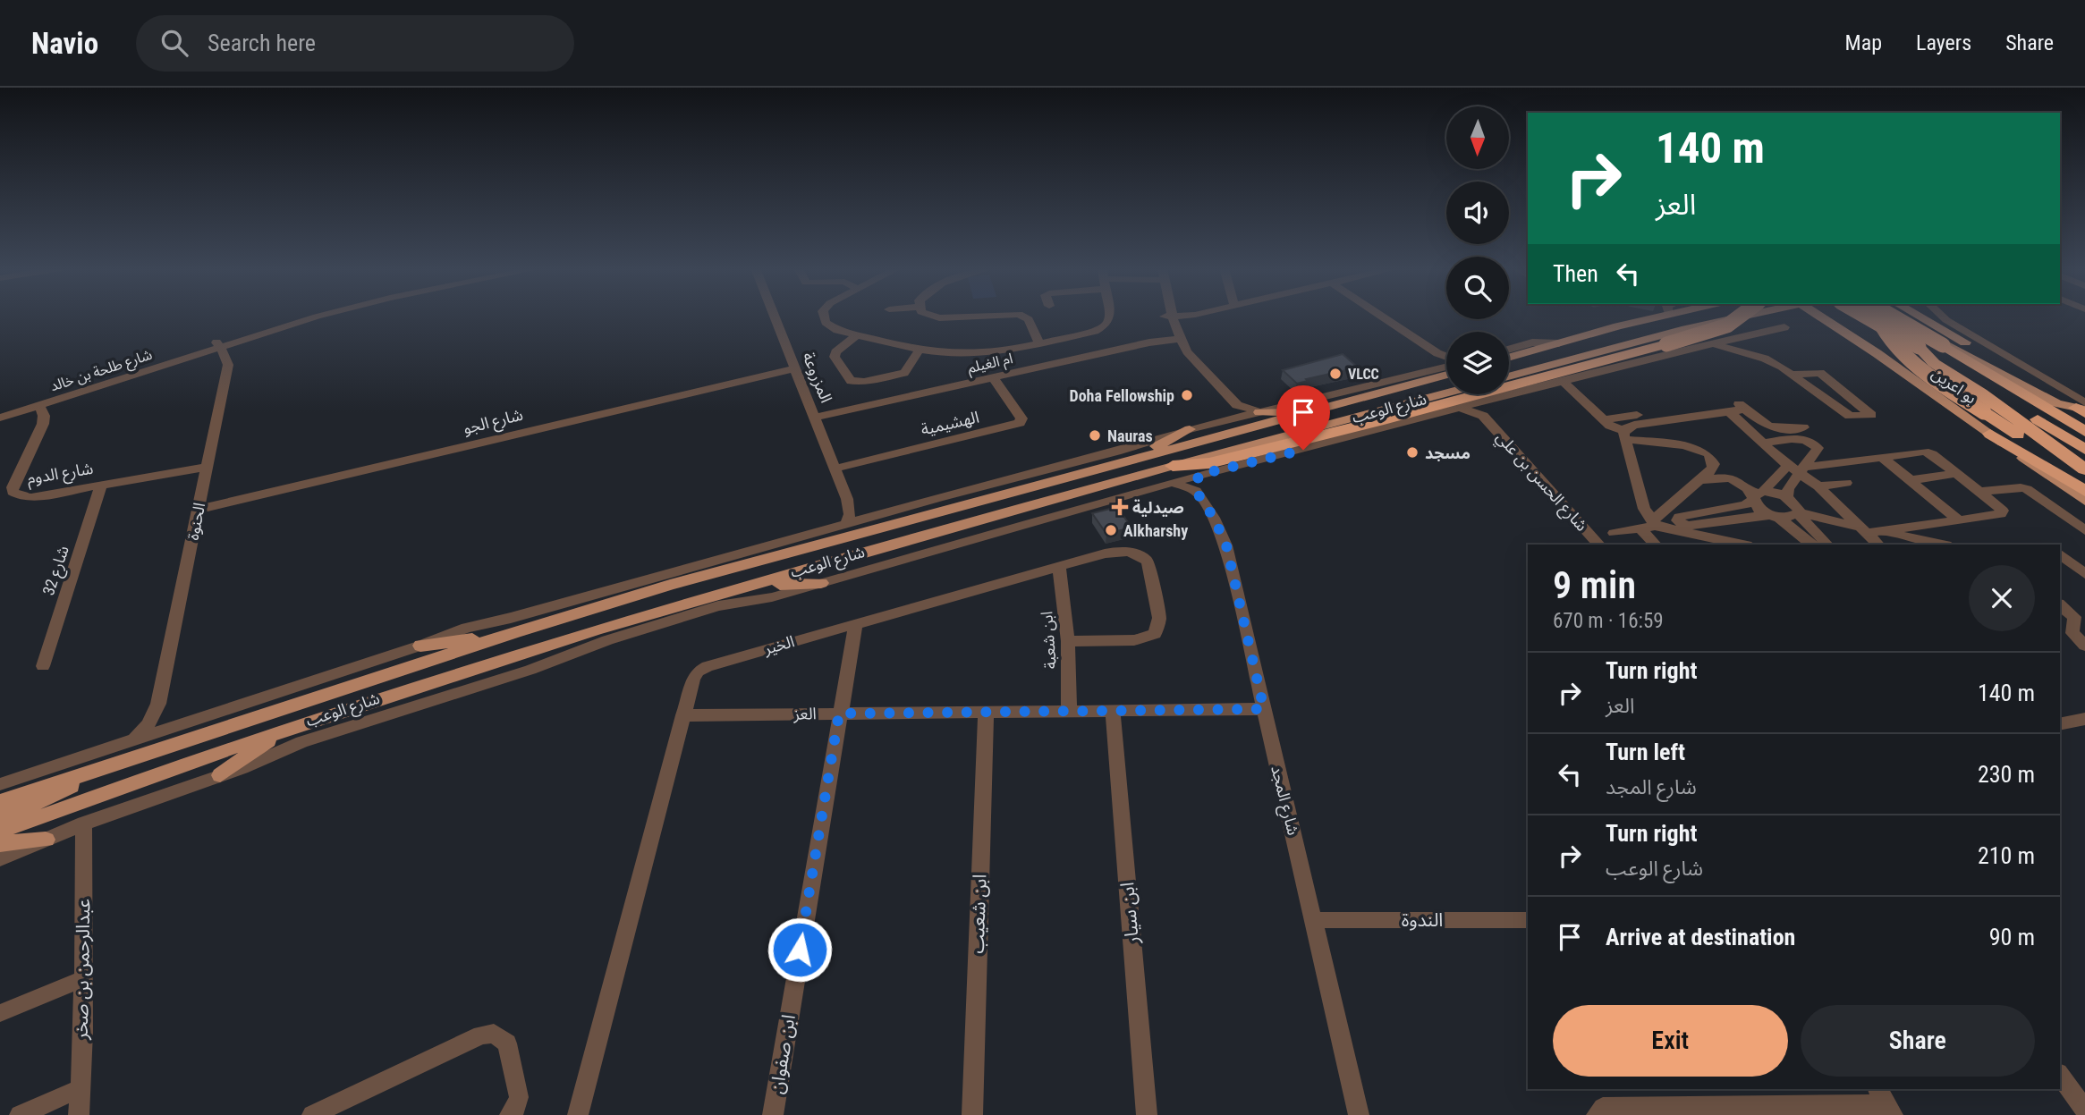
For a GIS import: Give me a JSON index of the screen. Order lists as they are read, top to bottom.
{
  "streets": {
    "main road": ["بو اعرين", "شارع الوعب"],
    "street": [
      "ام الغيلم",
      "شارع طلحة بن خالد",
      "المزروعة",
      "شارع الجو",
      "الهشيمية",
      "شارع الدوم",
      "شارع الحسن بن علي",
      "الحنوة",
      "شارع 32",
      "ابن شعبة",
      "الخير",
      "العز",
      "شارع المجد",
      "ابن سيار",
      "ابن شعيب",
      "الندوة",
      "عبدالرحمن بن صخر",
      "ابن صفوان"
    ]
  },
  "crossings": [
    ["ام الغيلم", "المزروعة"],
    ["ام الغيلم", "الهشيمية"],
    ["شارع طلحة بن خالد", "شارع الدوم"],
    ["شارع طلحة بن خالد", "الحنوة"],
    ["المزروعة", "شارع الوعب"],
    ["المزروعة", "شارع الجو"],
    ["المزروعة", "الهشيمية"],
    ["شارع الوعب", "شارع الحسن بن علي"],
    ["شارع الوعب", "الحنوة"],
    ["شارع الوعب", "شارع المجد"],
    ["شارع الوعب", "عبدالرحمن بن صخر"],
    ["شارع الجو", "الحنوة"],
    ["شارع الدوم", "الحنوة"],
    ["شارع الدوم", "شارع 32"],
    ["ابن شعبة", "الخير"],
    ["ابن شعبة", "العز"],
    ["الخير", "العز"],
    ["الخير", "ابن صفوان"],
    ["العز", "شارع المجد"],
    ["العز", "ابن سيار"],
    ["العز", "ابن شعيب"],
    ["العز", "ابن صفوان"],
    ["شارع المجد", "الندوة"]
  ],
  "places": {
    "other": [
      "VLCC",
      "Doha Fellowship",
      "Nauras",
      "مسجد",
      "Alkharshy"
    ],
    "health": ["صيدلية"]
  },
  "north": "bottom",
  "page": {
    "header": "Navio",
    "search": "Search here",
    "nav": ["Map", "Layers", "Share"],
    "turn": ["140 m", "العز"],
    "then": "Then",
    "heading": ["9 min", "670 m · 16:59"],
    "list": [
      {
        "name": "Turn right",
        "note": "العز",
        "value": "140 m"
      },
      {
        "name": "Turn left",
        "note": "شارع المجد",
        "value": "230 m"
      },
      {
        "name": "Turn right",
        "note": "شارع الوعب",
        "value": "210 m"
      },
      {
        "name": "Arrive at destination",
        "value": "90 m"
      }
    ],
    "buttons": ["Exit", "Share"]
  }
}
